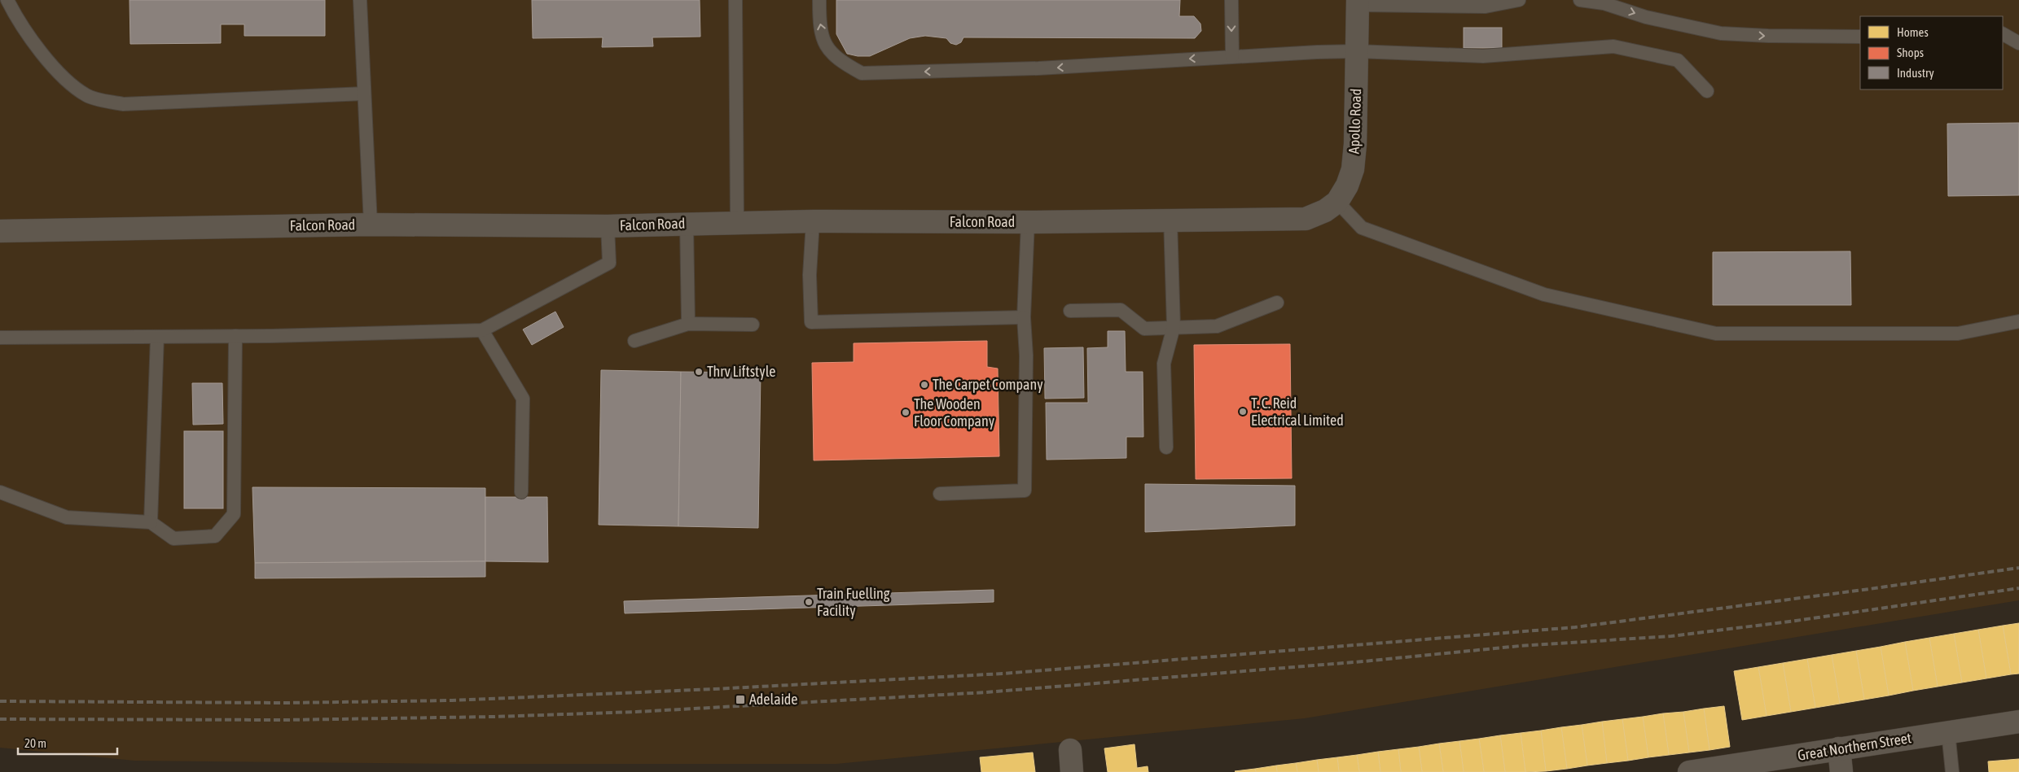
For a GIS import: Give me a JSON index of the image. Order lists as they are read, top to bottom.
{
  "streets": {
    "street": ["Apollo Road", "Falcon Road", "Great Northern Street"]
  },
  "crossings": [
    ["Apollo Road", "Falcon Road"]
  ],
  "places": {
    "other": [
      "Thrv Liftstyle",
      "The Carpet Company",
      "T. C. Reid Electrical Limited",
      "The Wooden Floor Company",
      "Train Fuelling Facility"
    ],
    "transit": ["Adelaide"]
  },
  "legend": ["Homes", "Shops", "Industry"],
  "scale_bar": "20 m"
}
